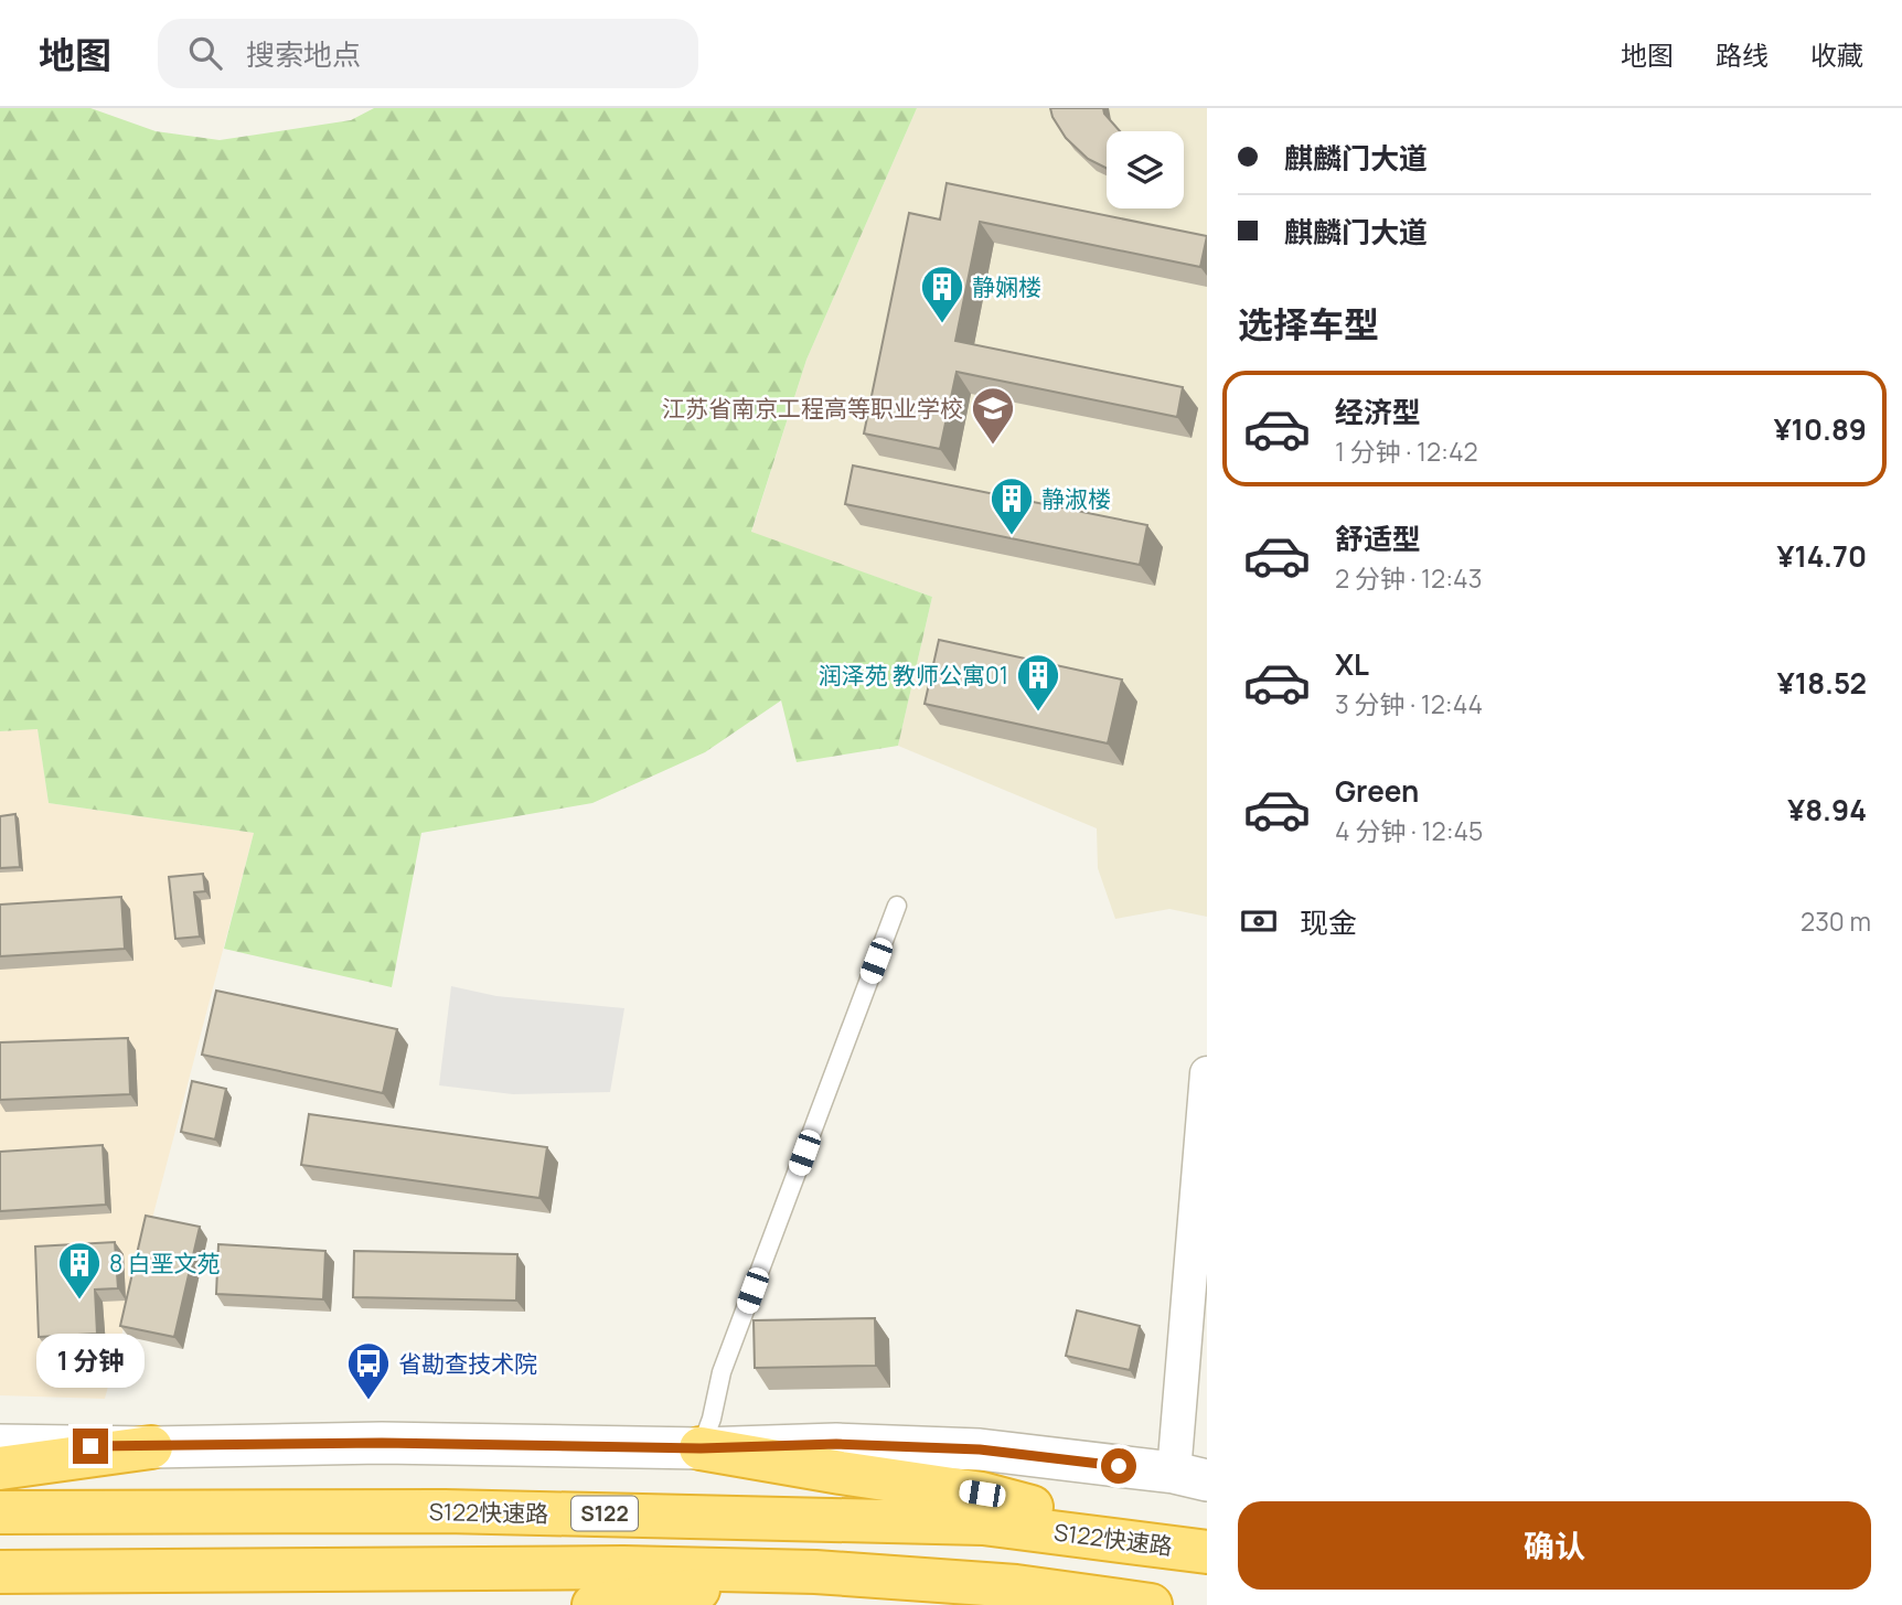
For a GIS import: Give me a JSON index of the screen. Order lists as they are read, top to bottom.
{
  "streets": {
    "highway": ["S122快速路", "S122"]
  },
  "places": {
    "building": [
      "静娴楼",
      "静淑楼",
      "润泽苑 教师公寓01",
      "8 白垩文苑"
    ],
    "school or university": ["江苏省南京工程高等职业学校"],
    "bus stop": ["省勘查技术院"]
  },
  "page": {
    "header": "地图",
    "search": "搜索地点",
    "nav": ["地图", "路线", "收藏"],
    "banner": ["麒麟门大道", "麒麟门大道"],
    "heading": "选择车型",
    "list": [
      {
        "name": "经济型",
        "note": "1 分钟 · 12:42",
        "value": "¥10.89"
      },
      {
        "name": "舒适型",
        "note": "2 分钟 · 12:43",
        "value": "¥14.70"
      },
      {
        "name": "XL",
        "note": "3 分钟 · 12:44",
        "value": "¥18.52"
      },
      {
        "name": "Green",
        "note": "4 分钟 · 12:45",
        "value": "¥8.94"
      }
    ],
    "pay": ["现金", "230 m"],
    "bubble": "1 分钟",
    "buttons": "确认"
  }
}
